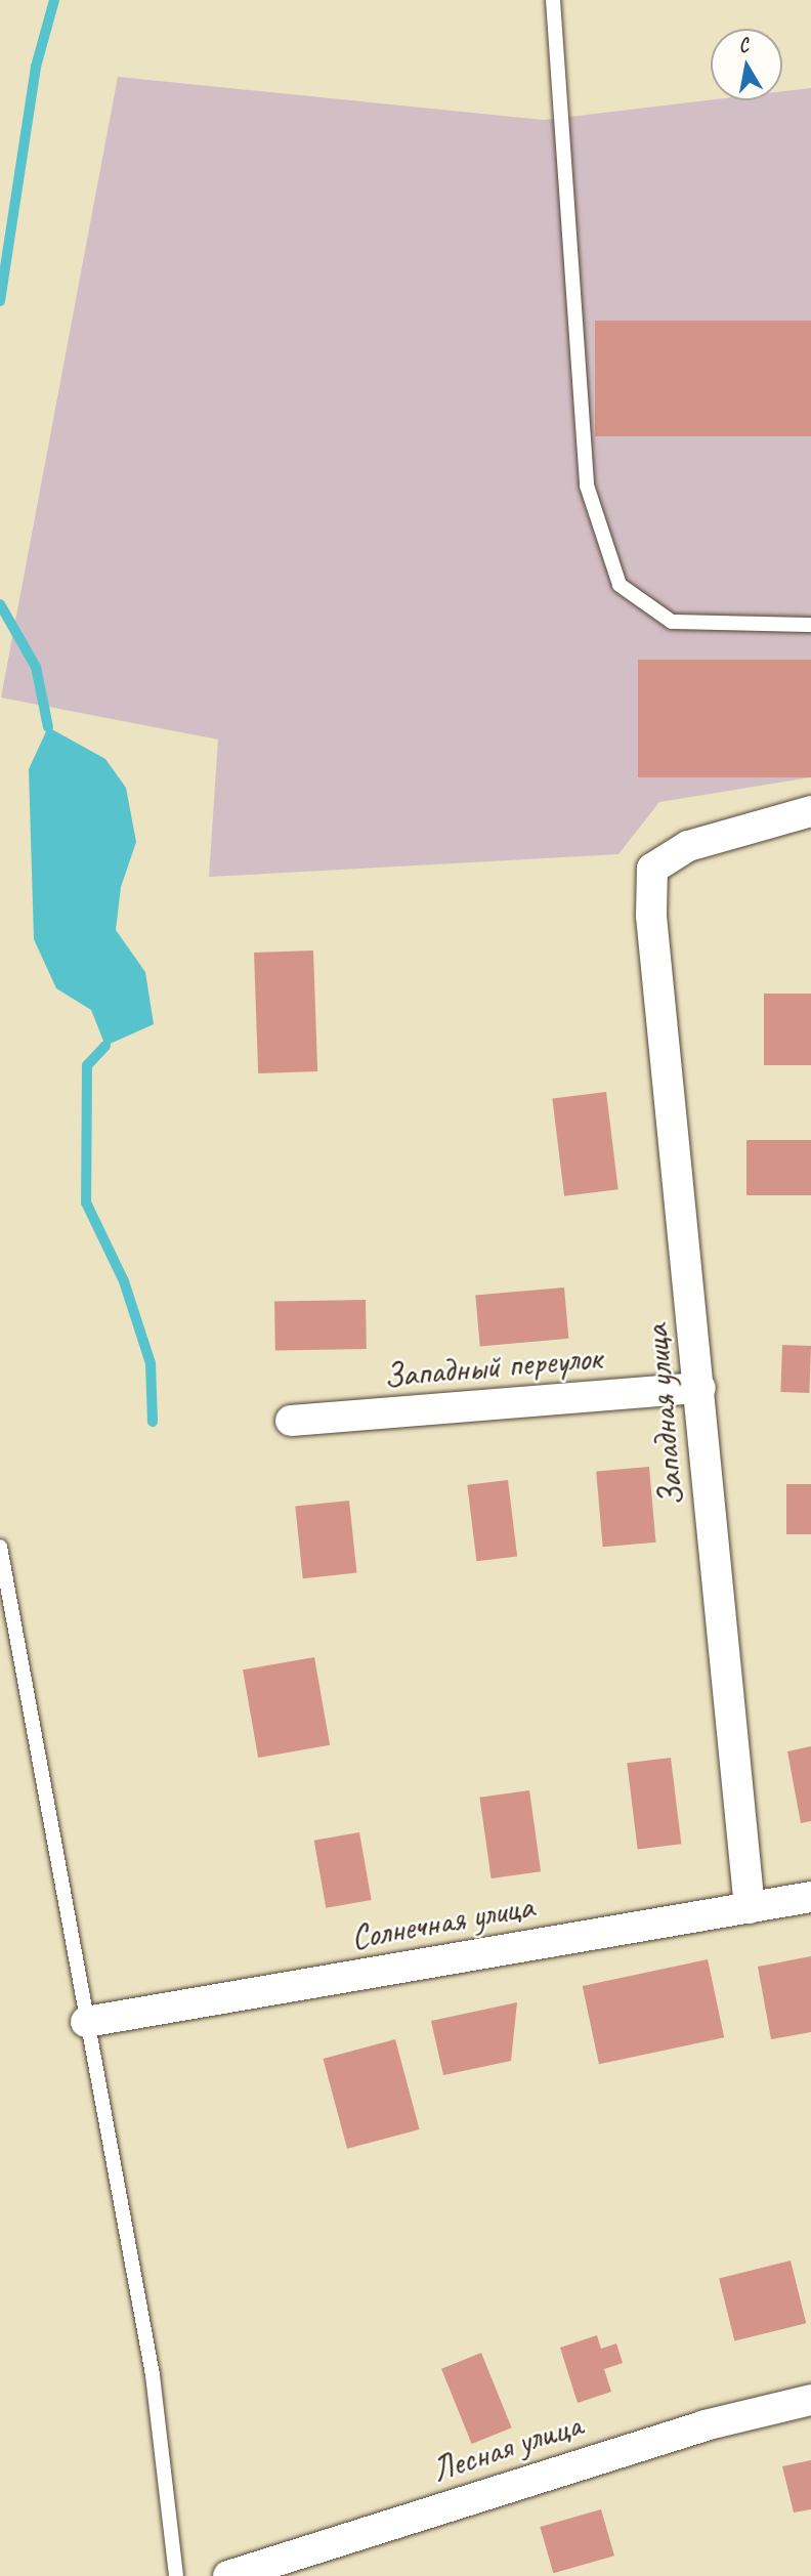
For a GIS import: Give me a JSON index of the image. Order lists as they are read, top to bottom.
{
  "streets": {
    "street": [
      "Западный переулок",
      "Западная улица",
      "Солнечная улица",
      "Лесная улица"
    ]
  },
  "crossings": [
    ["Западный переулок", "Западная улица"],
    ["Западная улица", "Солнечная улица"]
  ],
  "north": "top"
}
